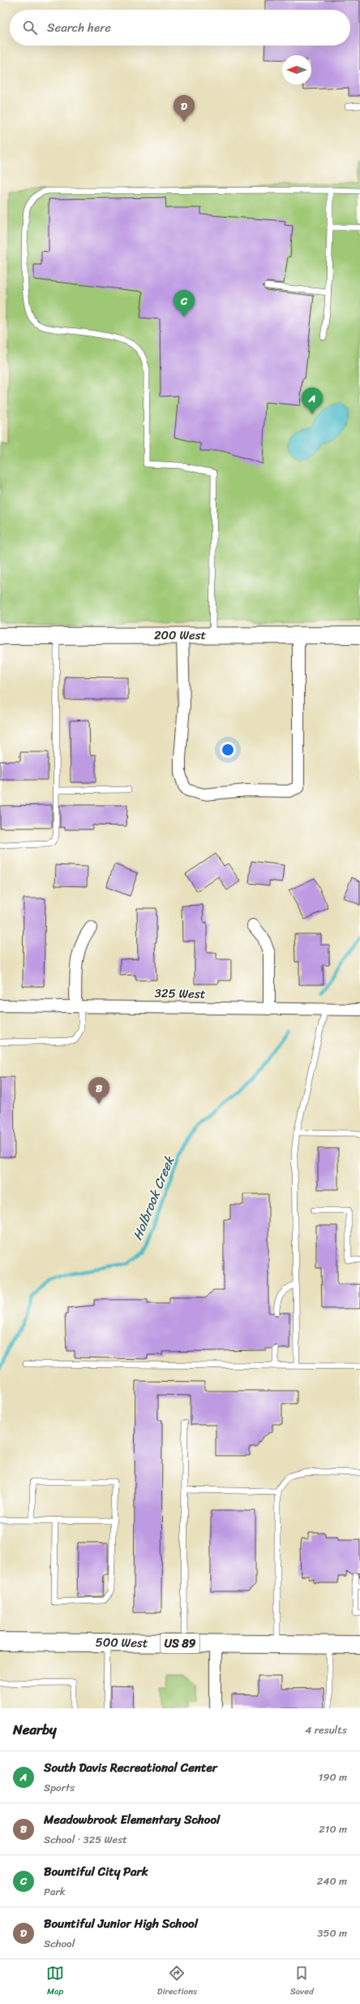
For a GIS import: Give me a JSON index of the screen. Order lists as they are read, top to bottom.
{
  "streets": {
    "main road": ["200 West", "500 West", "US 89"],
    "street": ["325 West"]
  },
  "water": ["Holbrook Creek"],
  "north": "left",
  "page": {
    "search": "Search here",
    "pins": [
      "D",
      "C",
      "A",
      "B"
    ],
    "heading": ["Nearby", "4 results"],
    "list": [
      {
        "mark": "A",
        "name": "South Davis Recreational Center",
        "note": "Sports",
        "value": "190 m"
      },
      {
        "mark": "B",
        "name": "Meadowbrook Elementary School",
        "note": "School · 325 West",
        "value": "210 m"
      },
      {
        "mark": "C",
        "name": "Bountiful City Park",
        "note": "Park",
        "value": "240 m"
      },
      {
        "mark": "D",
        "name": "Bountiful Junior High School",
        "note": "School",
        "value": "350 m"
      }
    ],
    "nav": ["Map", "Directions", "Saved"]
  }
}
